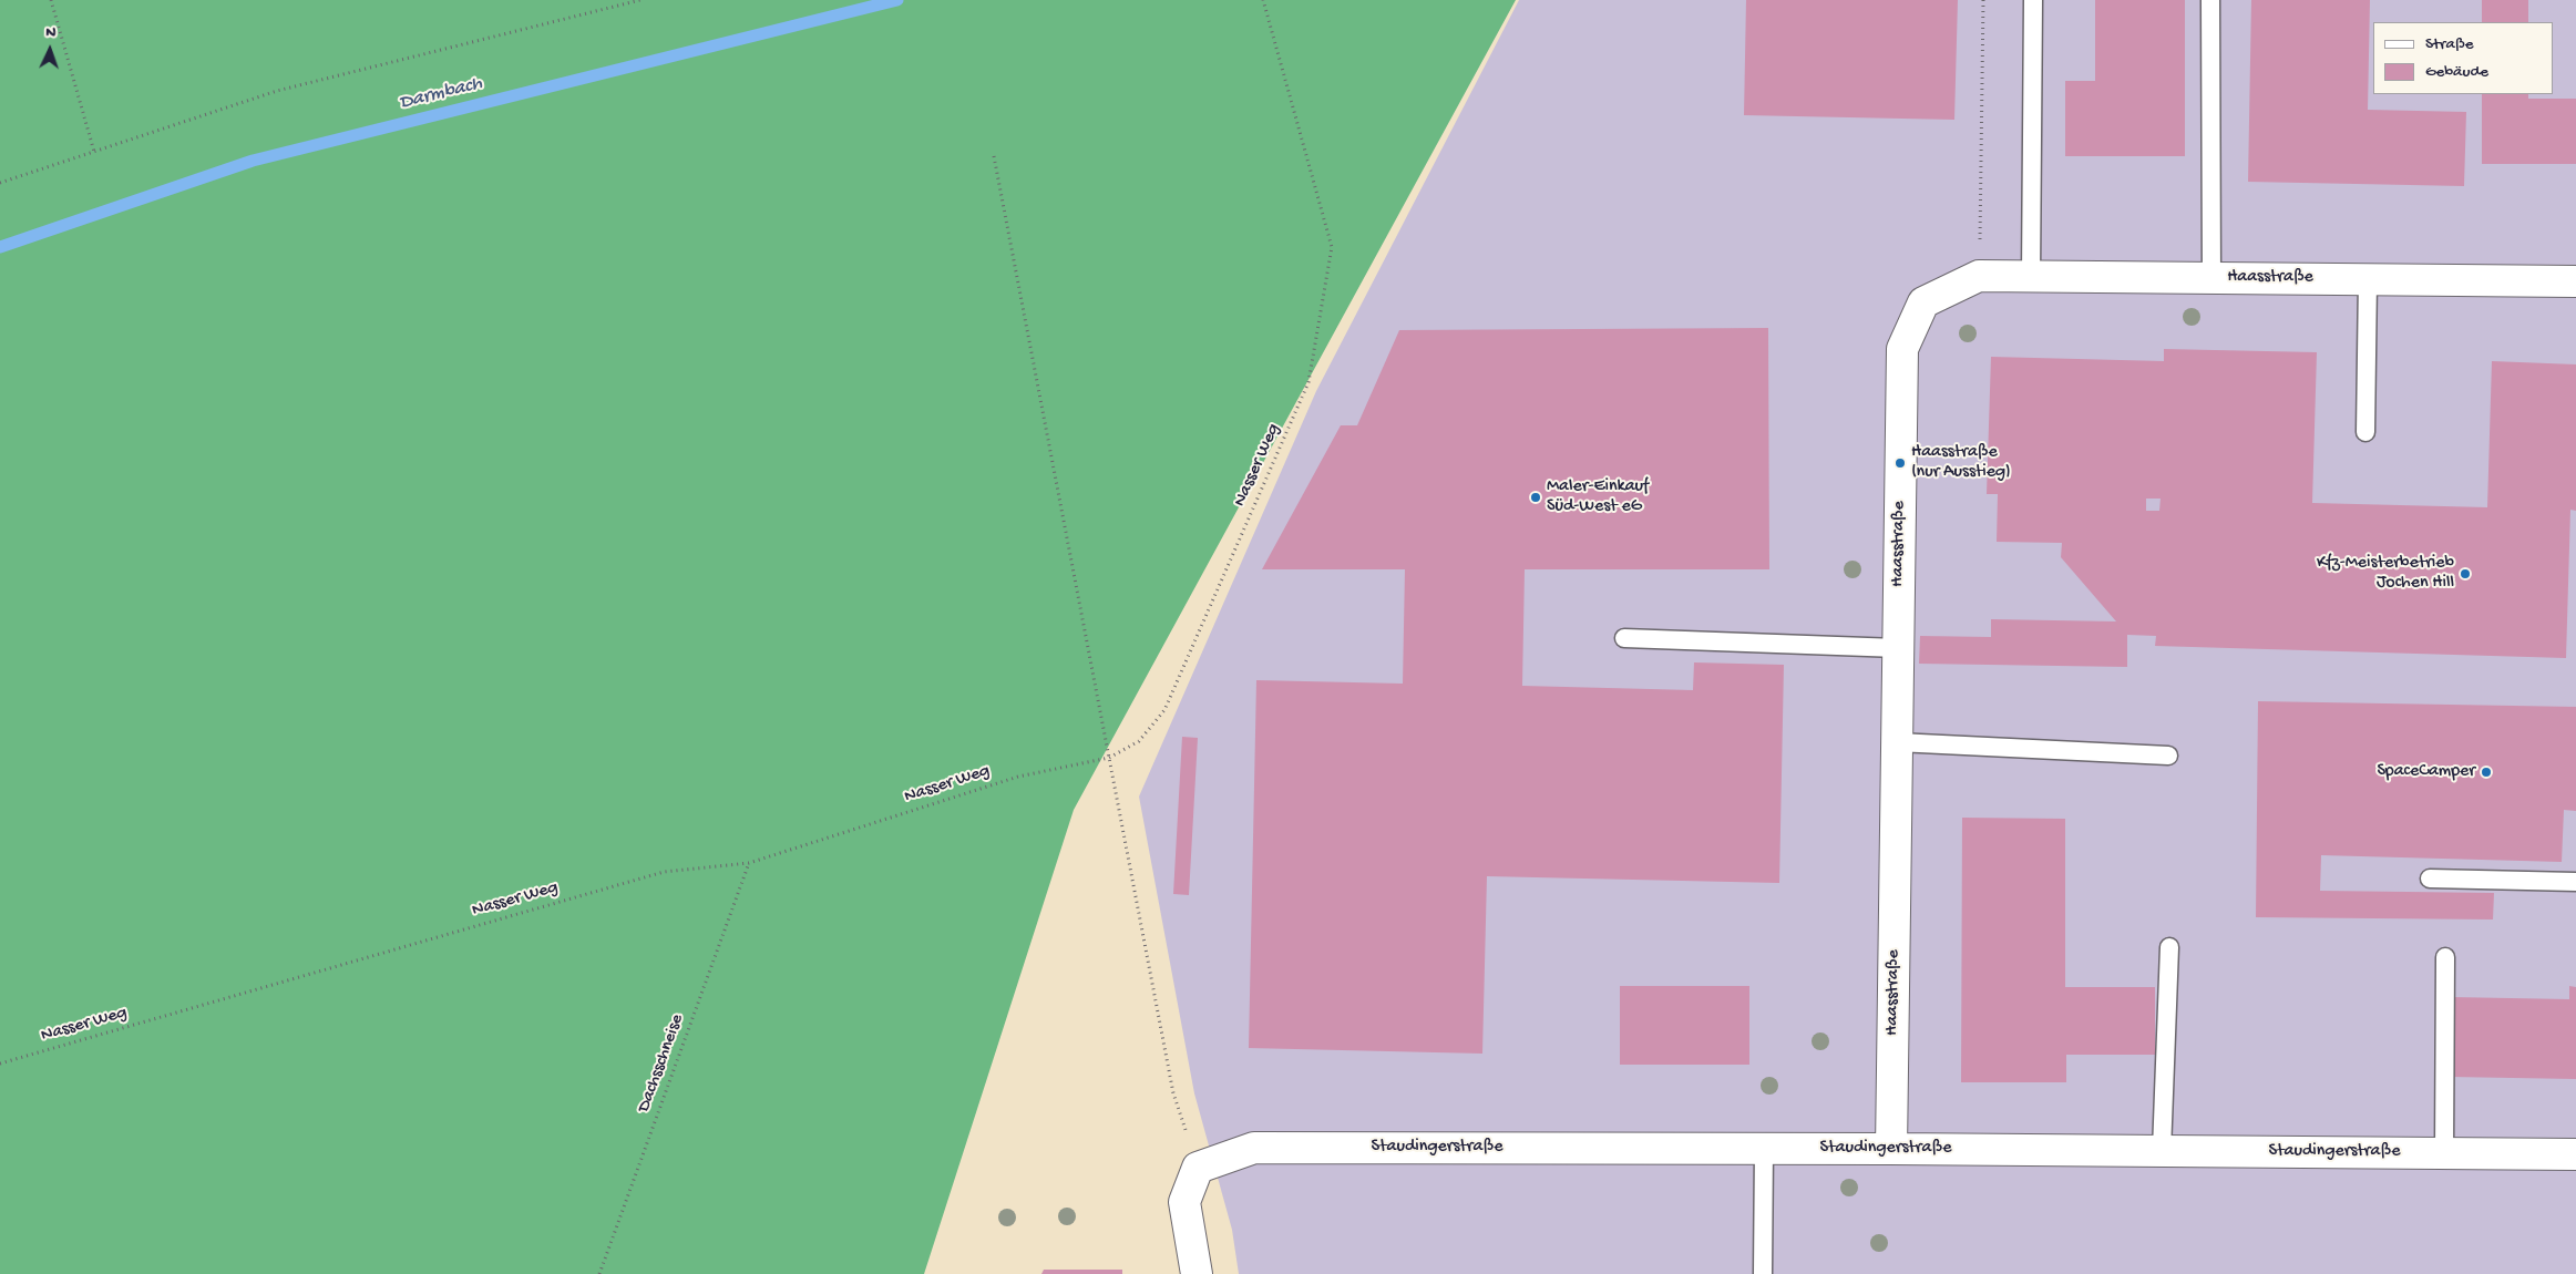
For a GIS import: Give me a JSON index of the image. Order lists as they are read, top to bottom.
{
  "streets": {
    "street": ["Haasstraße", "Staudingerstraße"],
    "path": ["Nasser Weg", "Dachsschneise"]
  },
  "crossings": [
    ["Haasstraße", "Staudingerstraße"],
    ["Nasser Weg", "Dachsschneise"]
  ],
  "water": ["Darmbach"],
  "places": [
    "Haasstraße (nur Ausstieg)",
    "Maler-Einkauf Süd-West eG",
    "Kfz-Meisterbetrieb Jochen Hill",
    "SpaceCamper"
  ],
  "legend": ["Straße", "Gebäude"],
  "north": "top"
}
